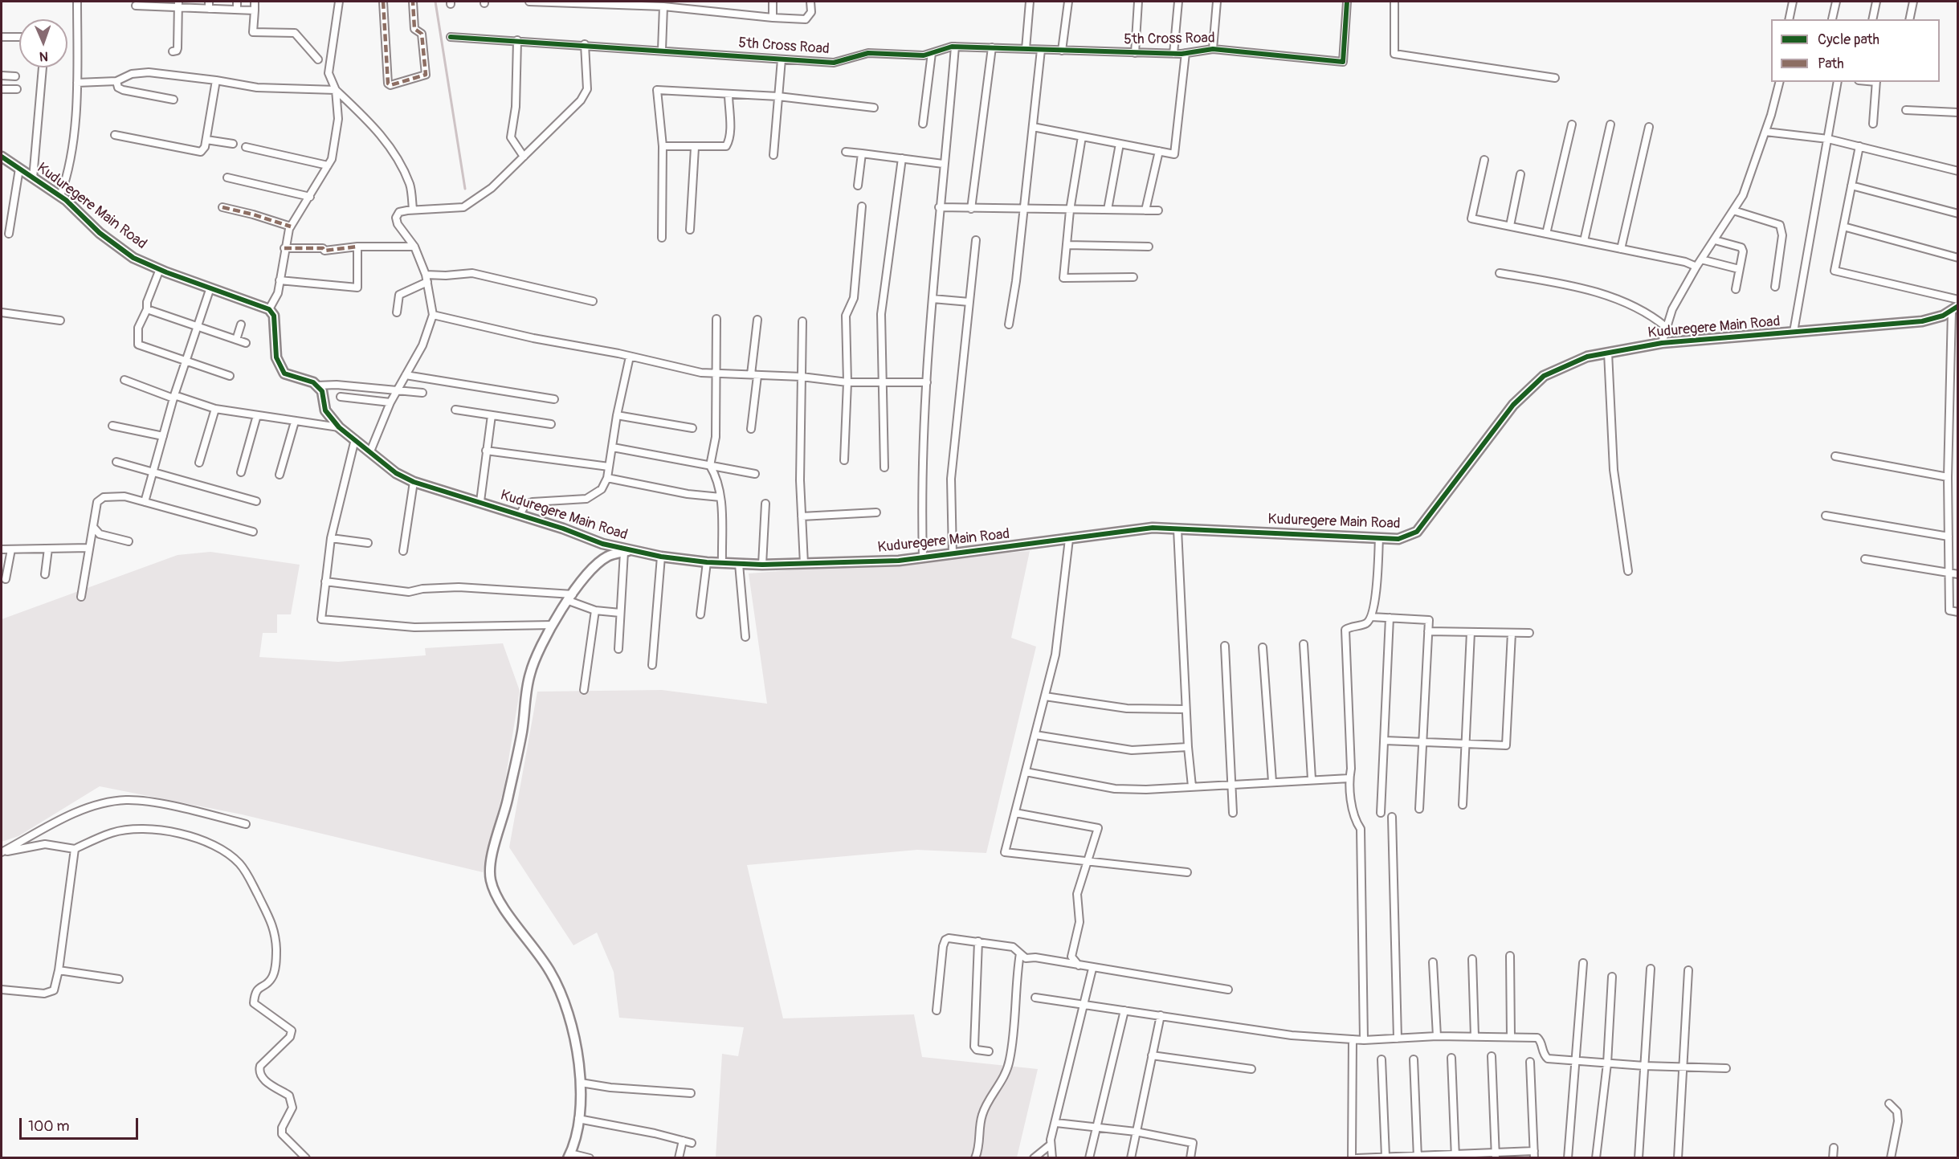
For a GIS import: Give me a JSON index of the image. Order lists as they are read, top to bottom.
{
  "streets": {
    "street": ["5th Cross Road", "Kuduregere Main Road"]
  },
  "legend": ["Cycle path", "Path"],
  "scale_bar": "100 m",
  "north": "bottom"
}
